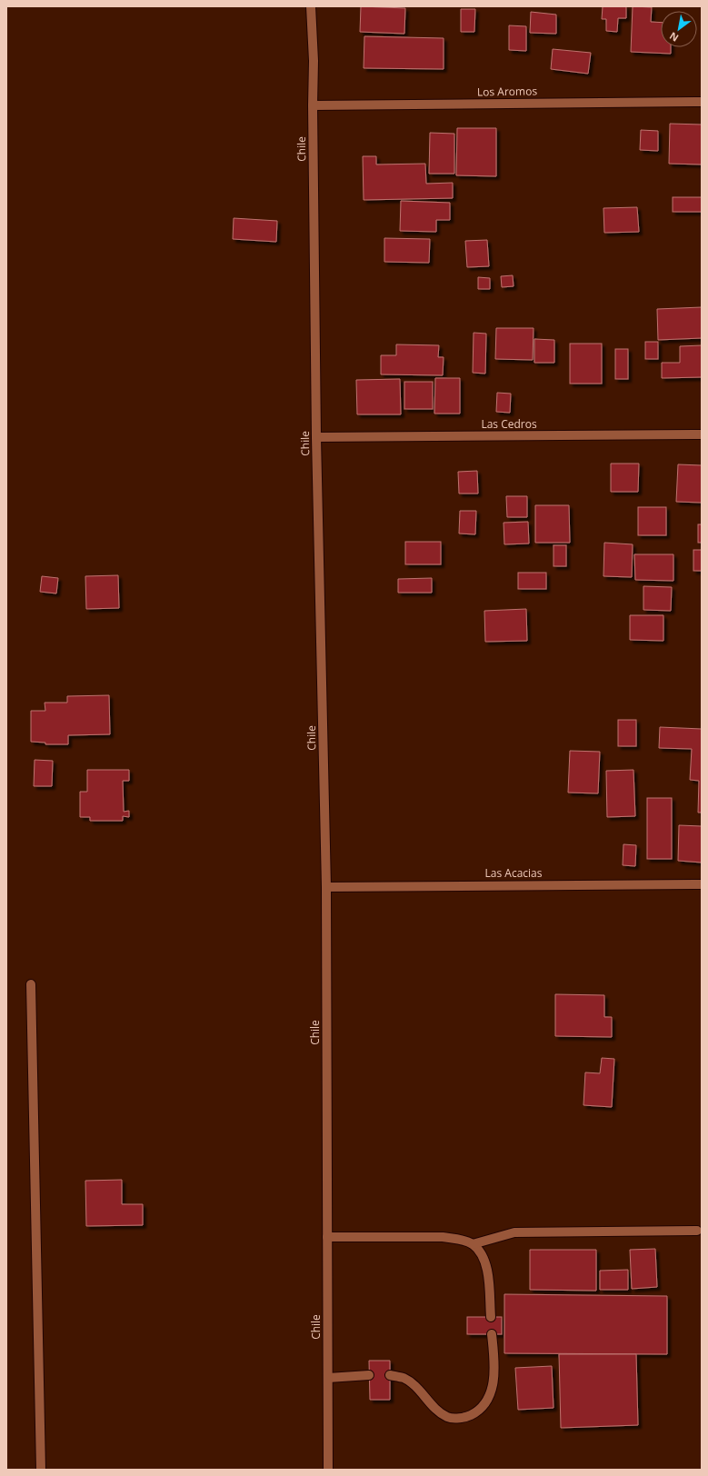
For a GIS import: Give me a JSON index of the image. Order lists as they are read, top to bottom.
{
  "streets": {
    "street": [
      "Los Aromos",
      "Chile",
      "Las Cedros",
      "Las Acacias"
    ]
  },
  "crossings": [
    ["Los Aromos", "Chile"],
    ["Chile", "Las Cedros"],
    ["Chile", "Las Acacias"]
  ],
  "north": "bottom left"
}
